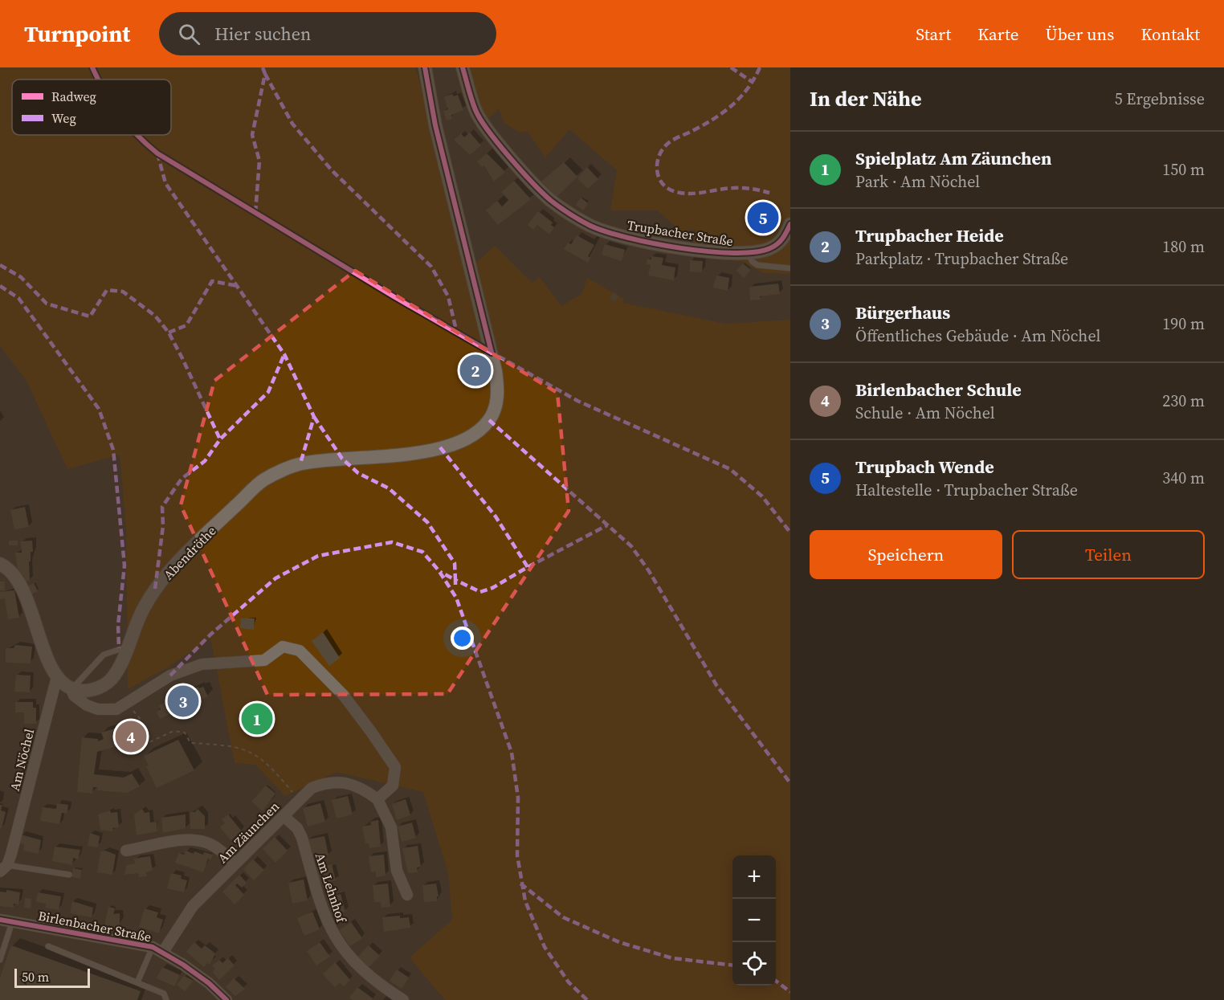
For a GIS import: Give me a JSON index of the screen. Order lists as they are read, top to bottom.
{
  "streets": {
    "street": [
      "Trupbacher Straße",
      "Abendröthe",
      "Am Nöchel",
      "Am Zäunchen",
      "Am Lehnhof",
      "Birlenbacher Straße"
    ]
  },
  "crossings": [
    ["Am Zäunchen", "Am Lehnhof"],
    ["Am Zäunchen", "Birlenbacher Straße"]
  ],
  "legend": ["Radweg", "Weg"],
  "scale_bar": "50 m",
  "page": {
    "header": "Turnpoint",
    "search": "Hier suchen",
    "nav": [
      "Start",
      "Karte",
      "Über uns",
      "Kontakt"
    ],
    "heading": ["In der Nähe", "5 Ergebnisse"],
    "list": [
      {
        "mark": "1",
        "name": "Spielplatz Am Zäunchen",
        "note": "Park · Am Nöchel",
        "value": "150 m"
      },
      {
        "mark": "2",
        "name": "Trupbacher Heide",
        "note": "Parkplatz · Trupbacher Straße",
        "value": "180 m"
      },
      {
        "mark": "3",
        "name": "Bürgerhaus",
        "note": "Öffentliches Gebäude · Am Nöchel",
        "value": "190 m"
      },
      {
        "mark": "4",
        "name": "Birlenbacher Schule",
        "note": "Schule · Am Nöchel",
        "value": "230 m"
      },
      {
        "mark": "5",
        "name": "Trupbach Wende",
        "note": "Haltestelle · Trupbacher Straße",
        "value": "340 m"
      }
    ],
    "pins": [
      "5",
      "2",
      "3",
      "1",
      "4"
    ],
    "buttons": ["Speichern", "Teilen"],
    "map_buttons": ["+", "−"],
    "scale": "50 m"
  }
}
